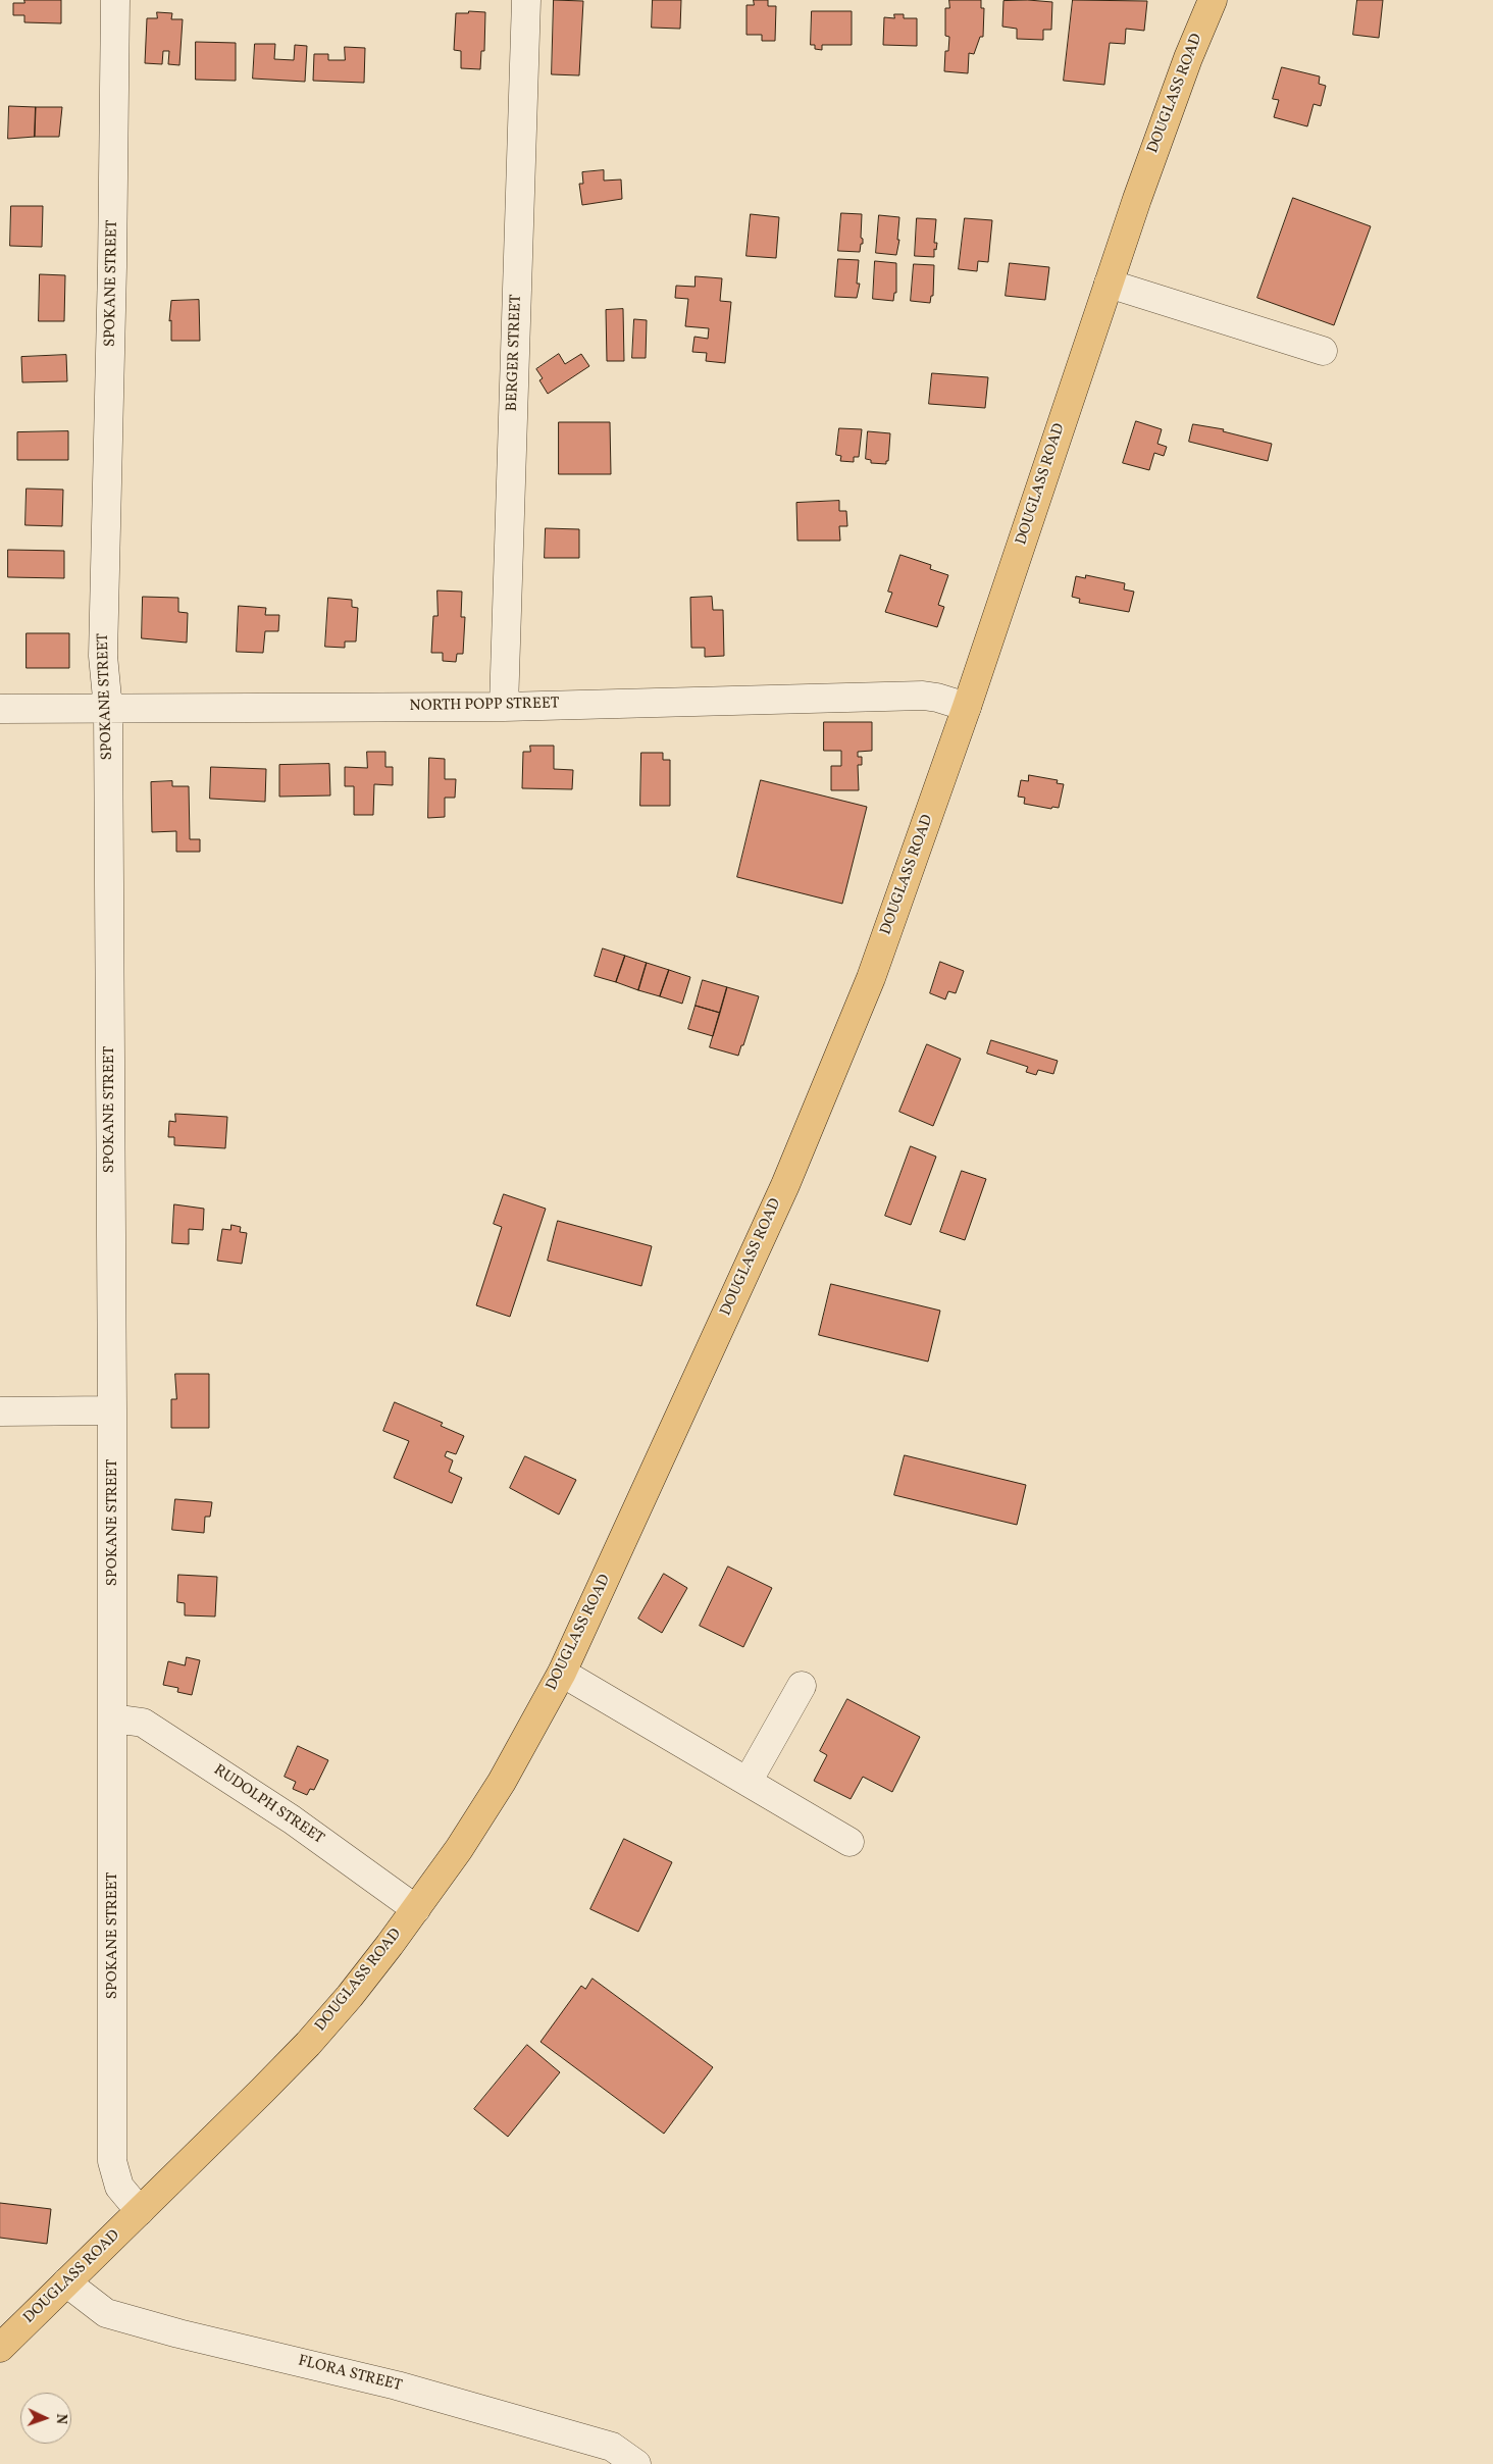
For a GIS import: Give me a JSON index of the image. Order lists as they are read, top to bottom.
{
  "streets": {
    "main road": ["DOUGLASS ROAD"],
    "street": [
      "SPOKANE STREET",
      "BERGER STREET",
      "NORTH POPP STREET",
      "RUDOLPH STREET",
      "FLORA STREET"
    ]
  },
  "crossings": [
    ["DOUGLASS ROAD", "SPOKANE STREET"],
    ["DOUGLASS ROAD", "NORTH POPP STREET"],
    ["DOUGLASS ROAD", "RUDOLPH STREET"],
    ["DOUGLASS ROAD", "FLORA STREET"],
    ["SPOKANE STREET", "NORTH POPP STREET"],
    ["SPOKANE STREET", "RUDOLPH STREET"],
    ["BERGER STREET", "NORTH POPP STREET"]
  ],
  "north": "right"
}
